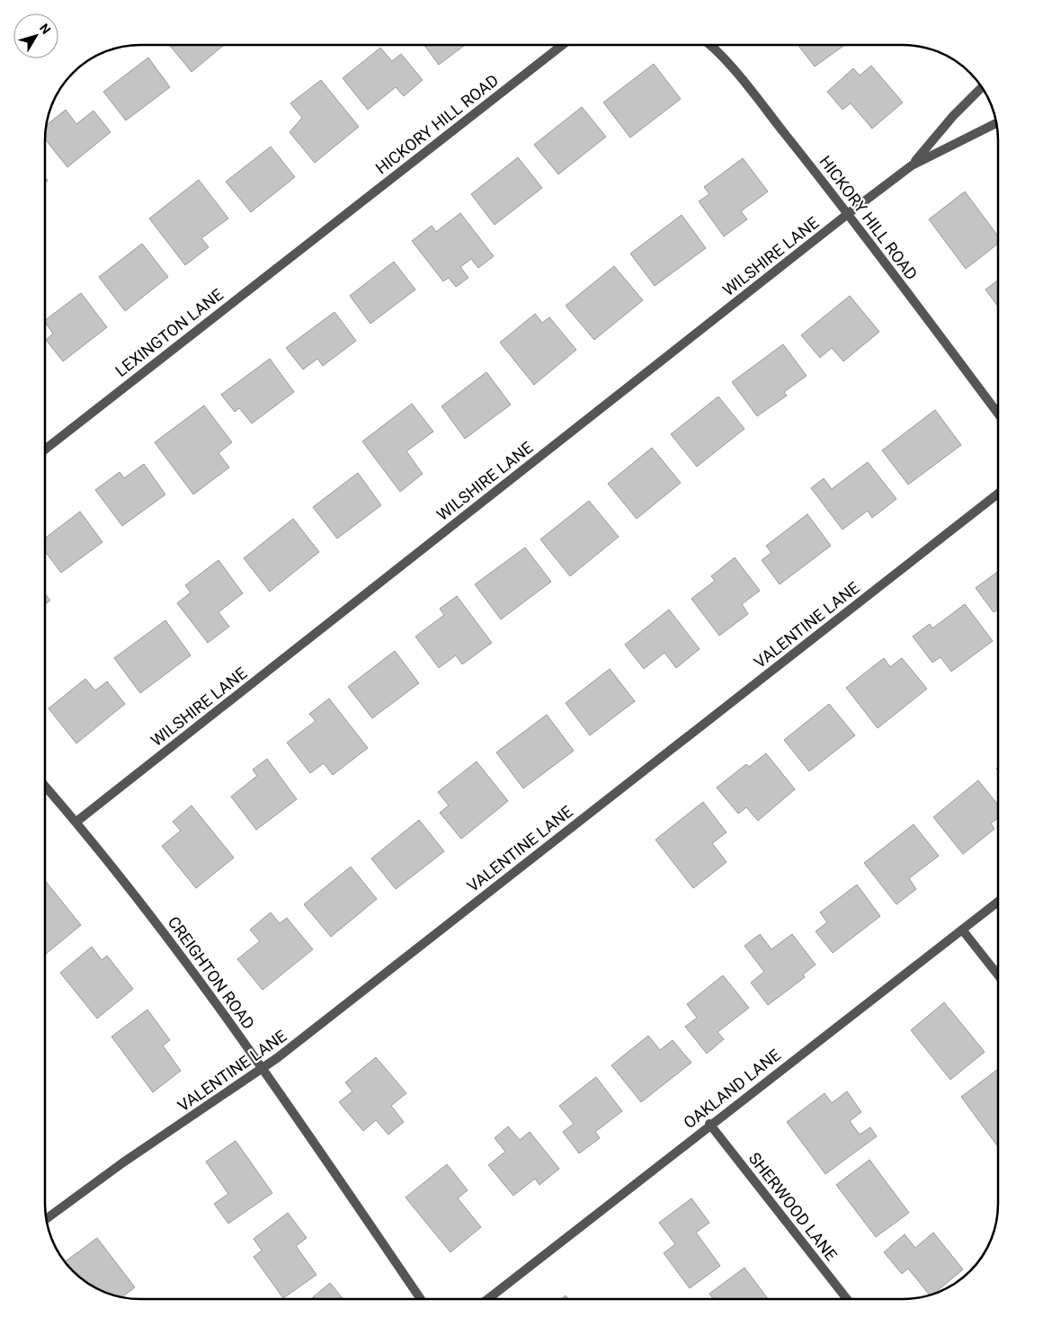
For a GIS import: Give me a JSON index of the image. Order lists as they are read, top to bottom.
{
  "streets": {
    "street": [
      "HICKORY HILL ROAD",
      "WILSHIRE LANE",
      "LEXINGTON LANE",
      "VALENTINE LANE",
      "CREIGHTON ROAD",
      "OAKLAND LANE",
      "SHERWOOD LANE"
    ]
  },
  "crossings": [
    ["HICKORY HILL ROAD", "WILSHIRE LANE"],
    ["HICKORY HILL ROAD", "LEXINGTON LANE"],
    ["WILSHIRE LANE", "CREIGHTON ROAD"],
    ["VALENTINE LANE", "CREIGHTON ROAD"],
    ["OAKLAND LANE", "SHERWOOD LANE"]
  ],
  "north": "top right"
}
